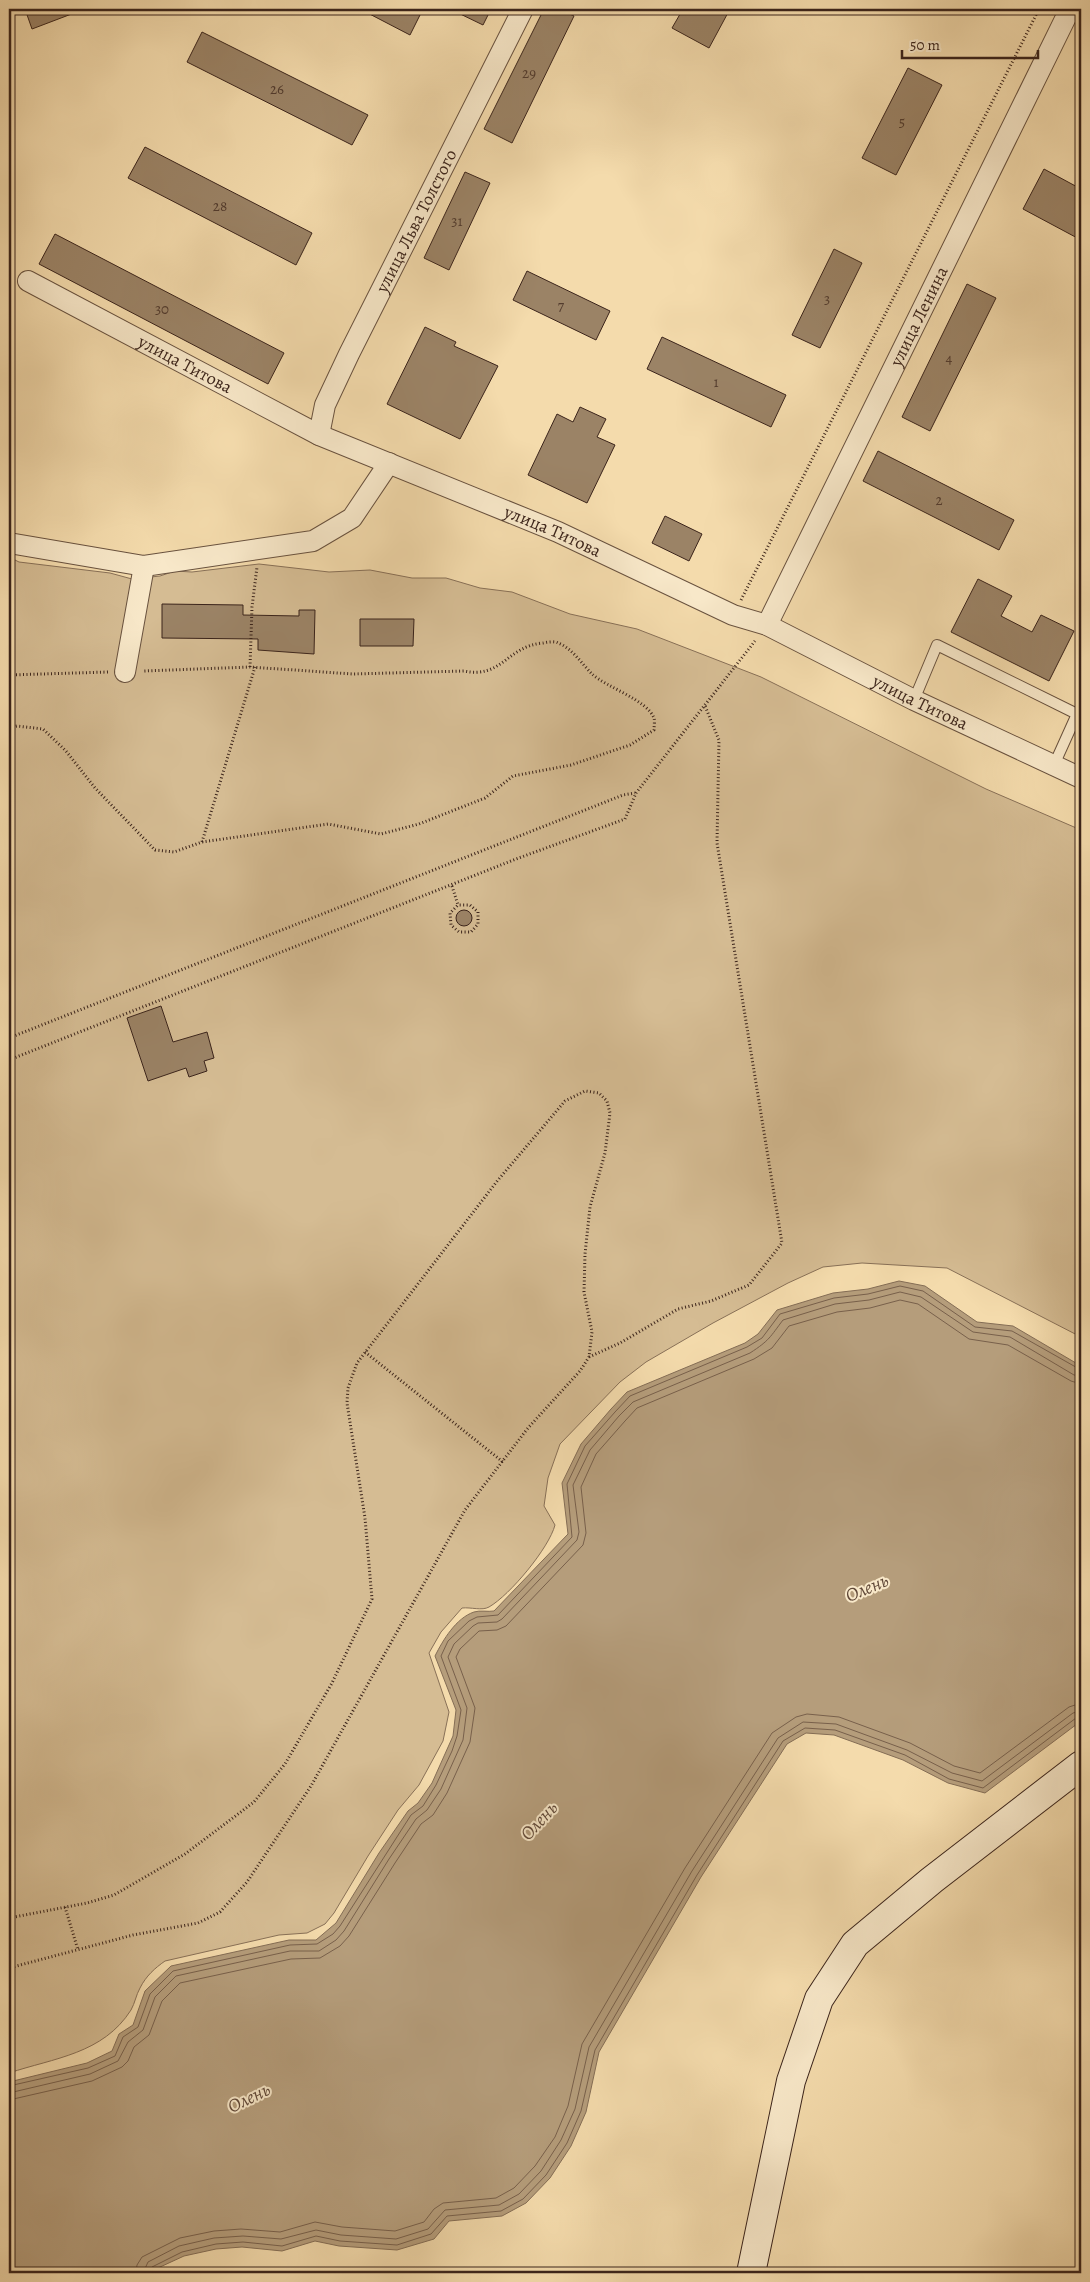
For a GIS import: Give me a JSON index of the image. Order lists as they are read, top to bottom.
{
  "streets": {
    "street": ["улица Льва Толстого", "улица Ленина", "улица Титова"]
  },
  "crossings": [
    ["улица Льва Толстого", "улица Титова"],
    ["улица Ленина", "улица Титова"]
  ],
  "water": ["Олень"],
  "house_numbers": [
    "29",
    "26",
    "5",
    "28",
    "31",
    "3",
    "7",
    "30",
    "4",
    "1",
    "2"
  ],
  "scale_bar": "50 m"
}
